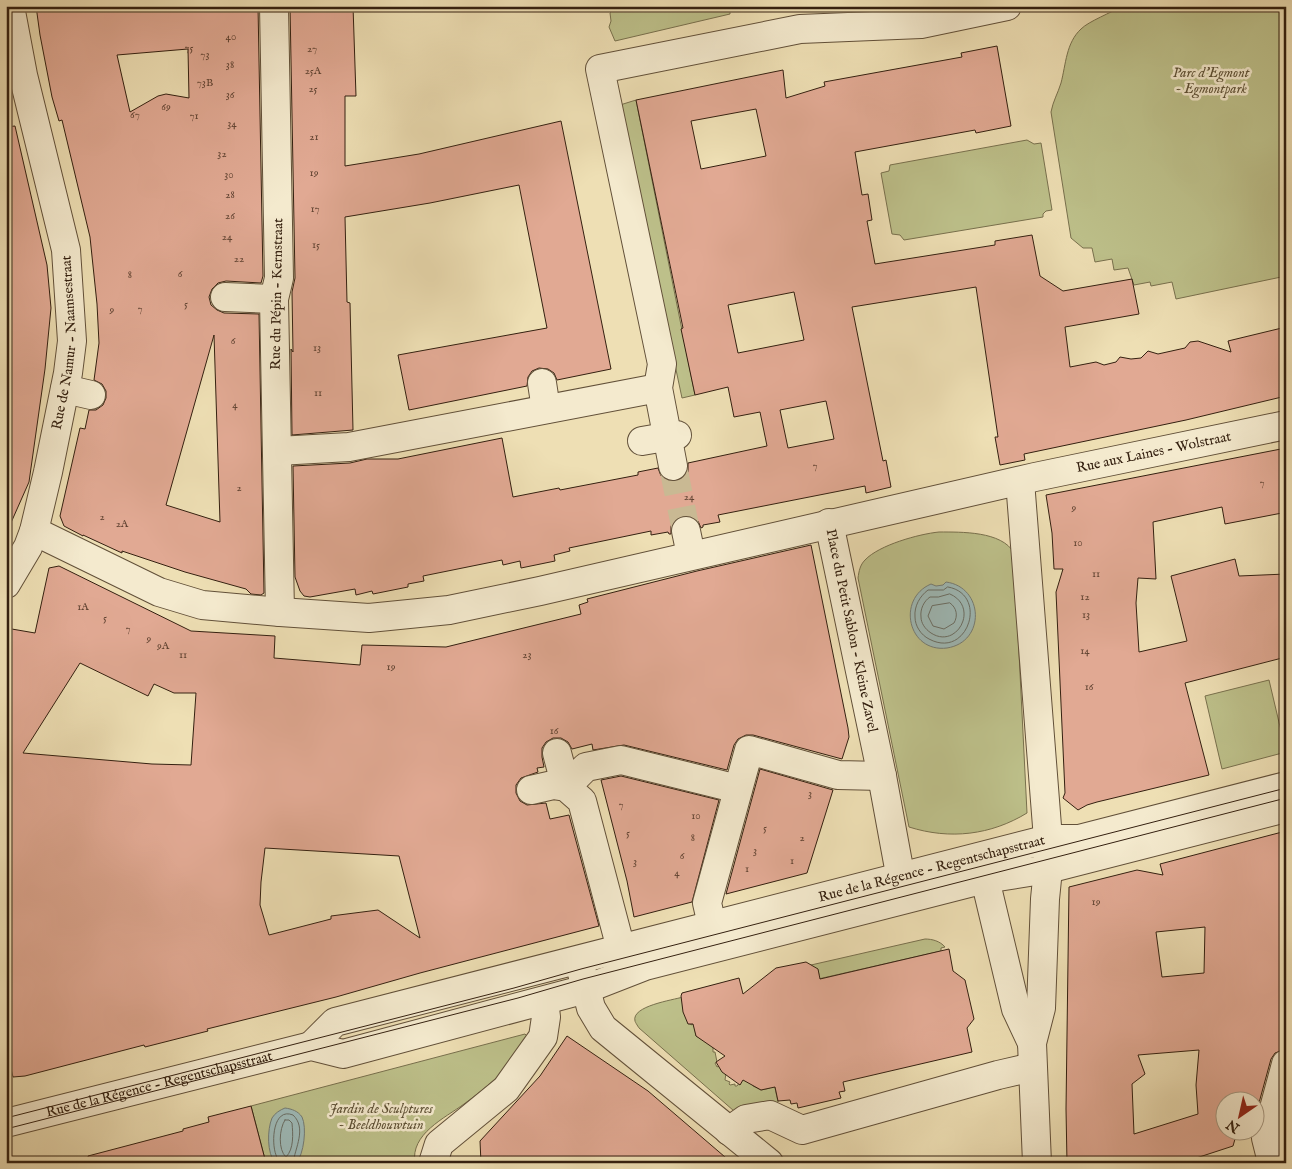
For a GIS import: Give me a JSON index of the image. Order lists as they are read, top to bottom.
{
  "streets": {
    "street": [
      "Rue du Pépin - Kernstraat",
      "Rue de Namur - Naamsestraat",
      "Rue aux Laines - Wolstraat",
      "Place du Petit Sablon - Kleine Zavel",
      "Rue de la Régence - Regentschapsstraat"
    ]
  },
  "crossings": [
    ["Rue aux Laines - Wolstraat", "Place du Petit Sablon - Kleine Zavel"],
    ["Place du Petit Sablon - Kleine Zavel", "Rue de la Régence - Regentschapsstraat"]
  ],
  "parks": ["Parc d'Egmont - Egmontpark", "Jardin de Sculptures - Beeldhouwtuin"],
  "house_numbers": [
    "40",
    "75",
    "27",
    "73",
    "38",
    "25A",
    "73B",
    "25",
    "36",
    "69",
    "67",
    "71",
    "34",
    "21",
    "32",
    "19",
    "30",
    "28",
    "17",
    "26",
    "24",
    "15",
    "22",
    "6",
    "8",
    "5",
    "7",
    "9",
    "6",
    "13",
    "11",
    "4",
    "7",
    "7",
    "2",
    "24",
    "9",
    "2",
    "2A",
    "10",
    "11",
    "12",
    "1A",
    "13",
    "5",
    "7",
    "9",
    "9A",
    "14",
    "11",
    "23",
    "19",
    "16",
    "16",
    "3",
    "7",
    "10",
    "5",
    "5",
    "8",
    "2",
    "3",
    "6",
    "1",
    "3",
    "1",
    "4",
    "19"
  ],
  "north": "bottom left"
}
